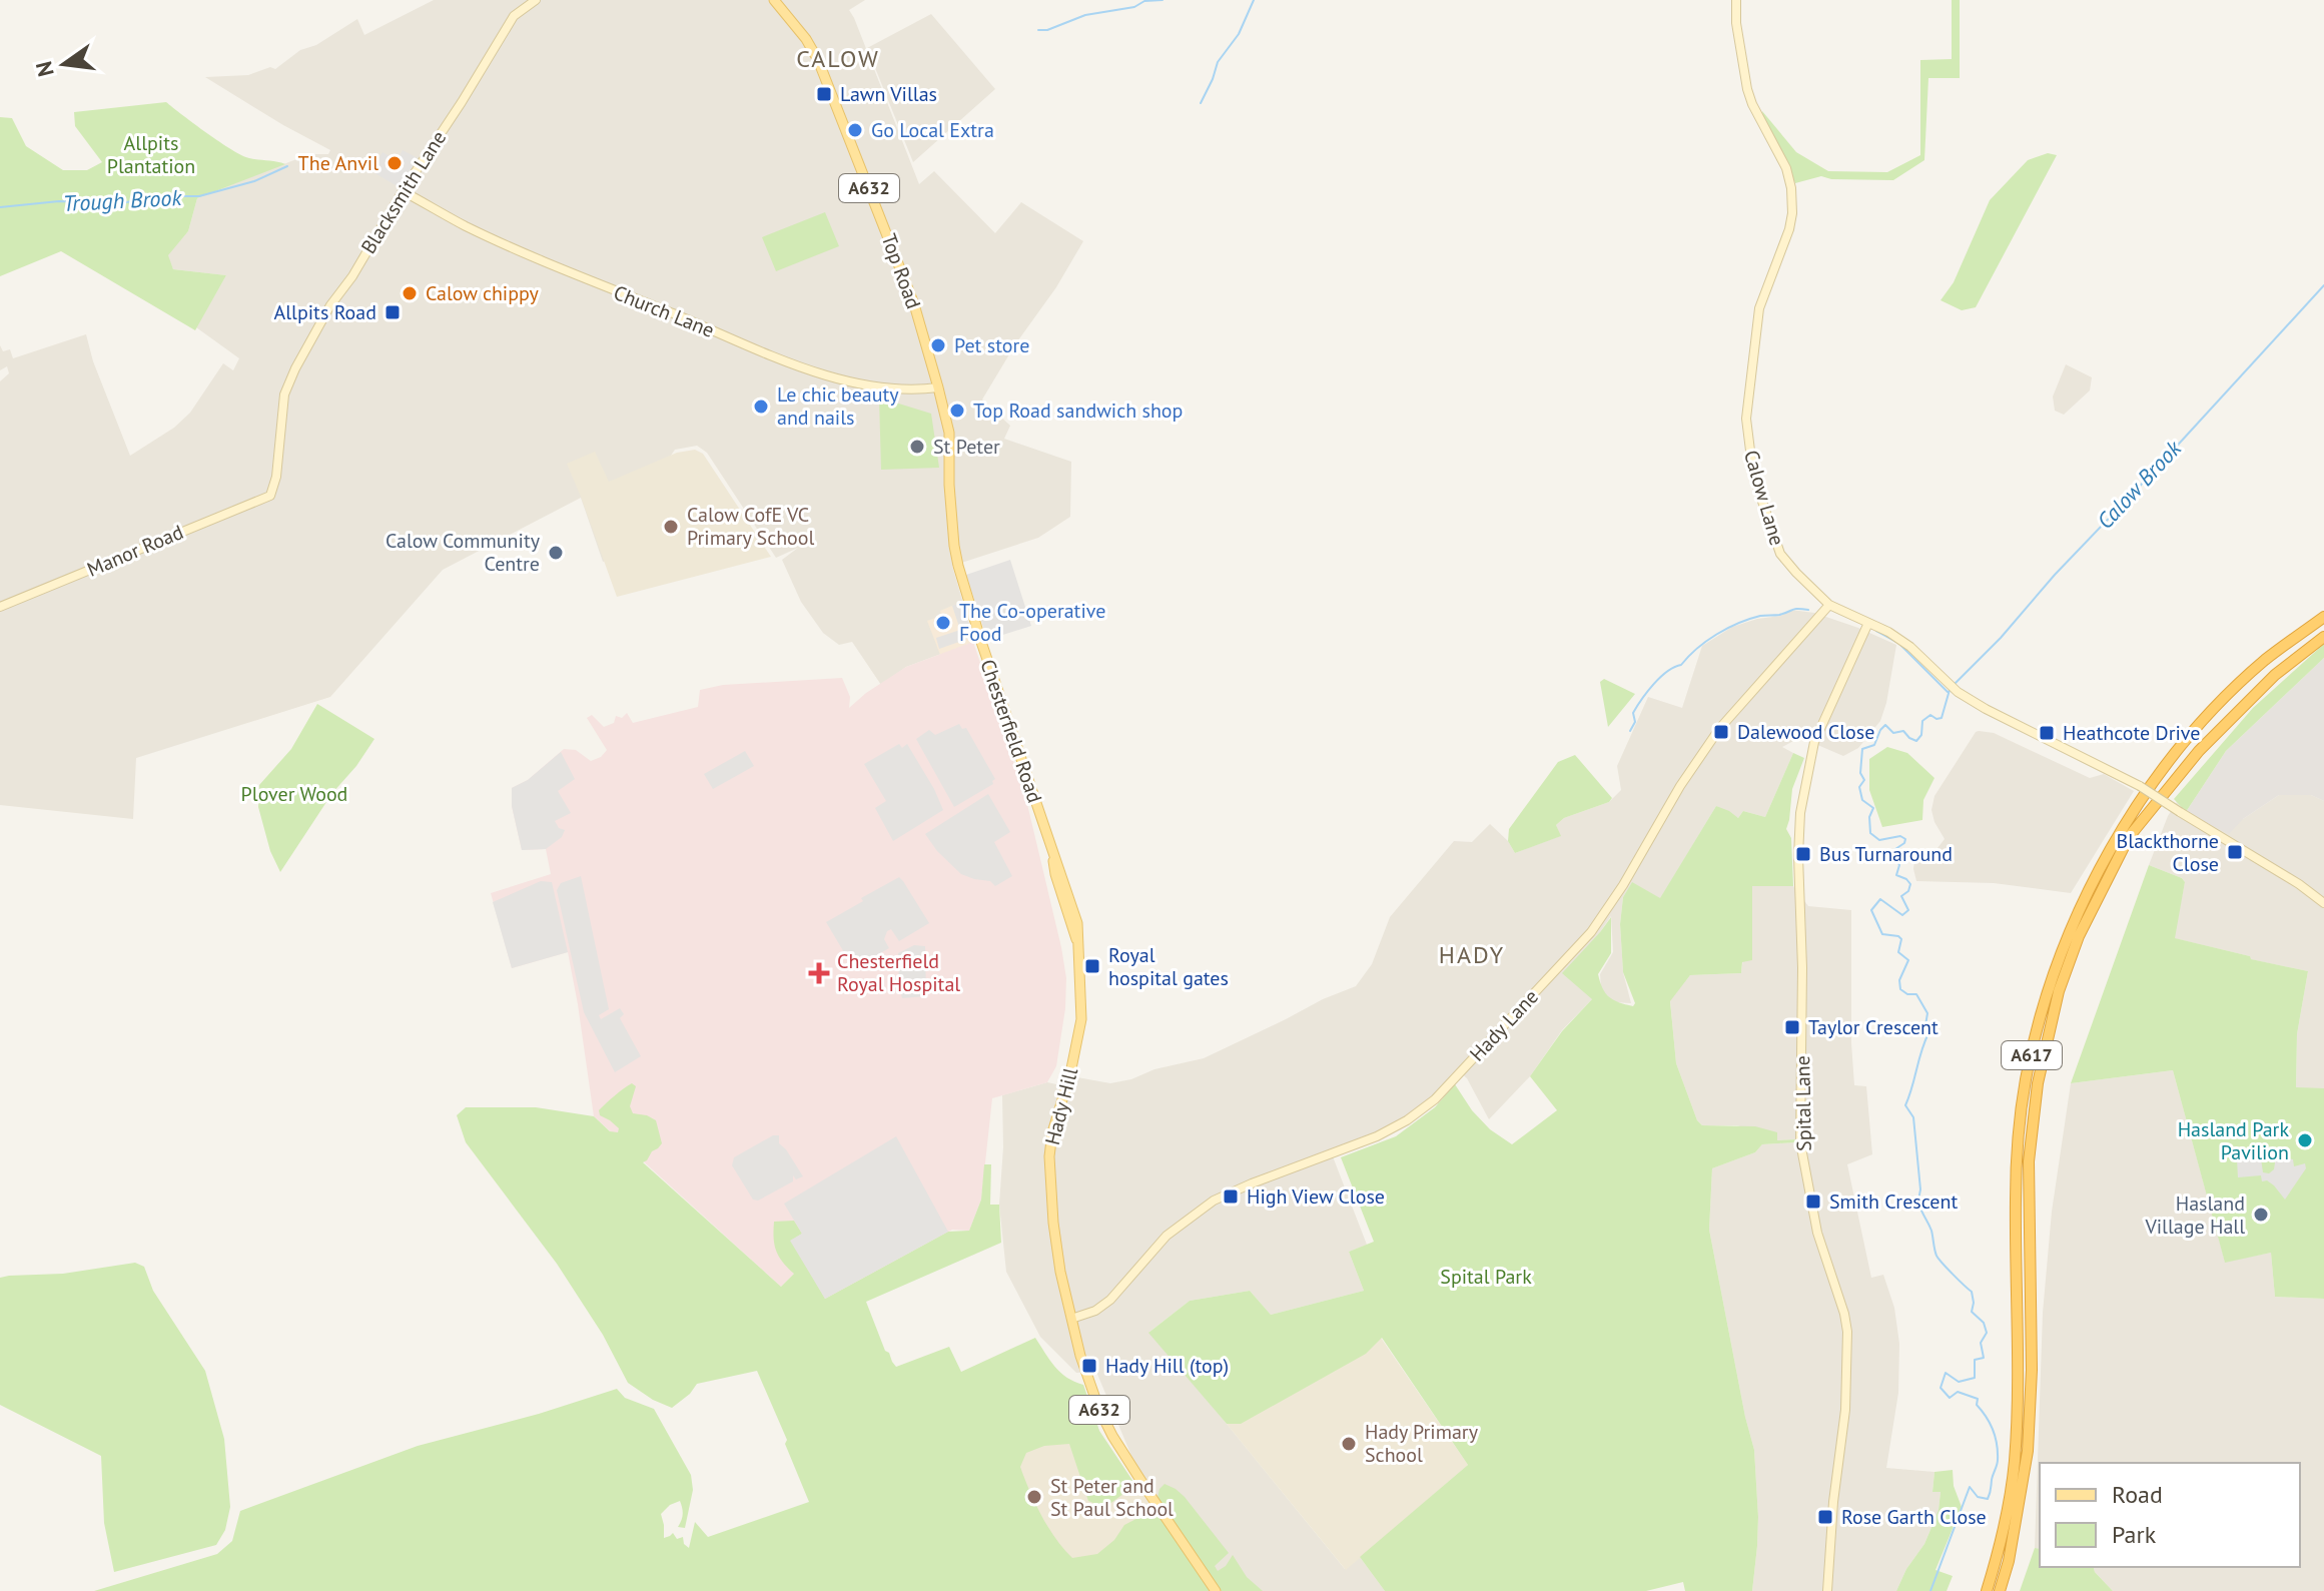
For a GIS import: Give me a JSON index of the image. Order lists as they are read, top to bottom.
{
  "streets": {
    "highway": ["A617"],
    "main road": [
      "A632",
      "Top Road",
      "Chesterfield Road",
      "Hady Hill"
    ],
    "street": [
      "Blacksmith Lane",
      "Church Lane",
      "Calow Lane",
      "Manor Road",
      "Hady Lane",
      "Spital Lane"
    ]
  },
  "crossings": [
    ["Blacksmith Lane", "Church Lane"],
    ["Blacksmith Lane", "Manor Road"],
    ["Top Road", "Church Lane"],
    ["Top Road", "Chesterfield Road"],
    ["Calow Lane", "Hady Lane"],
    ["Calow Lane", "Spital Lane"],
    ["Chesterfield Road", "Hady Hill"],
    ["Hady Lane", "Hady Hill"]
  ],
  "districts": ["CALOW", "HADY"],
  "water": ["Trough Brook", "Calow Brook"],
  "parks": ["Allpits Plantation", "Plover Wood", "Spital Park"],
  "places": {
    "transit": [
      "Lawn Villas",
      "Allpits Road",
      "Dalewood Close",
      "Heathcote Drive",
      "Blackthorne Close",
      "Bus Turnaround",
      "Royal hospital gates",
      "Taylor Crescent",
      "High View Close",
      "Smith Crescent",
      "Hady Hill (top)",
      "Rose Garth Close"
    ],
    "other": [
      "Go Local Extra",
      "The Anvil",
      "Calow chippy",
      "Pet store",
      "Le chic beauty and nails",
      "Top Road sandwich shop",
      "St Peter",
      "Calow CofE VC Primary School",
      "Calow Community Centre",
      "The Co-operative Food",
      "Hasland Park Pavilion",
      "Hasland Village Hall",
      "Hady Primary School",
      "St Peter and St Paul School"
    ],
    "health": ["Chesterfield Royal Hospital"]
  },
  "legend": ["Road", "Park"],
  "north": "left"
}
